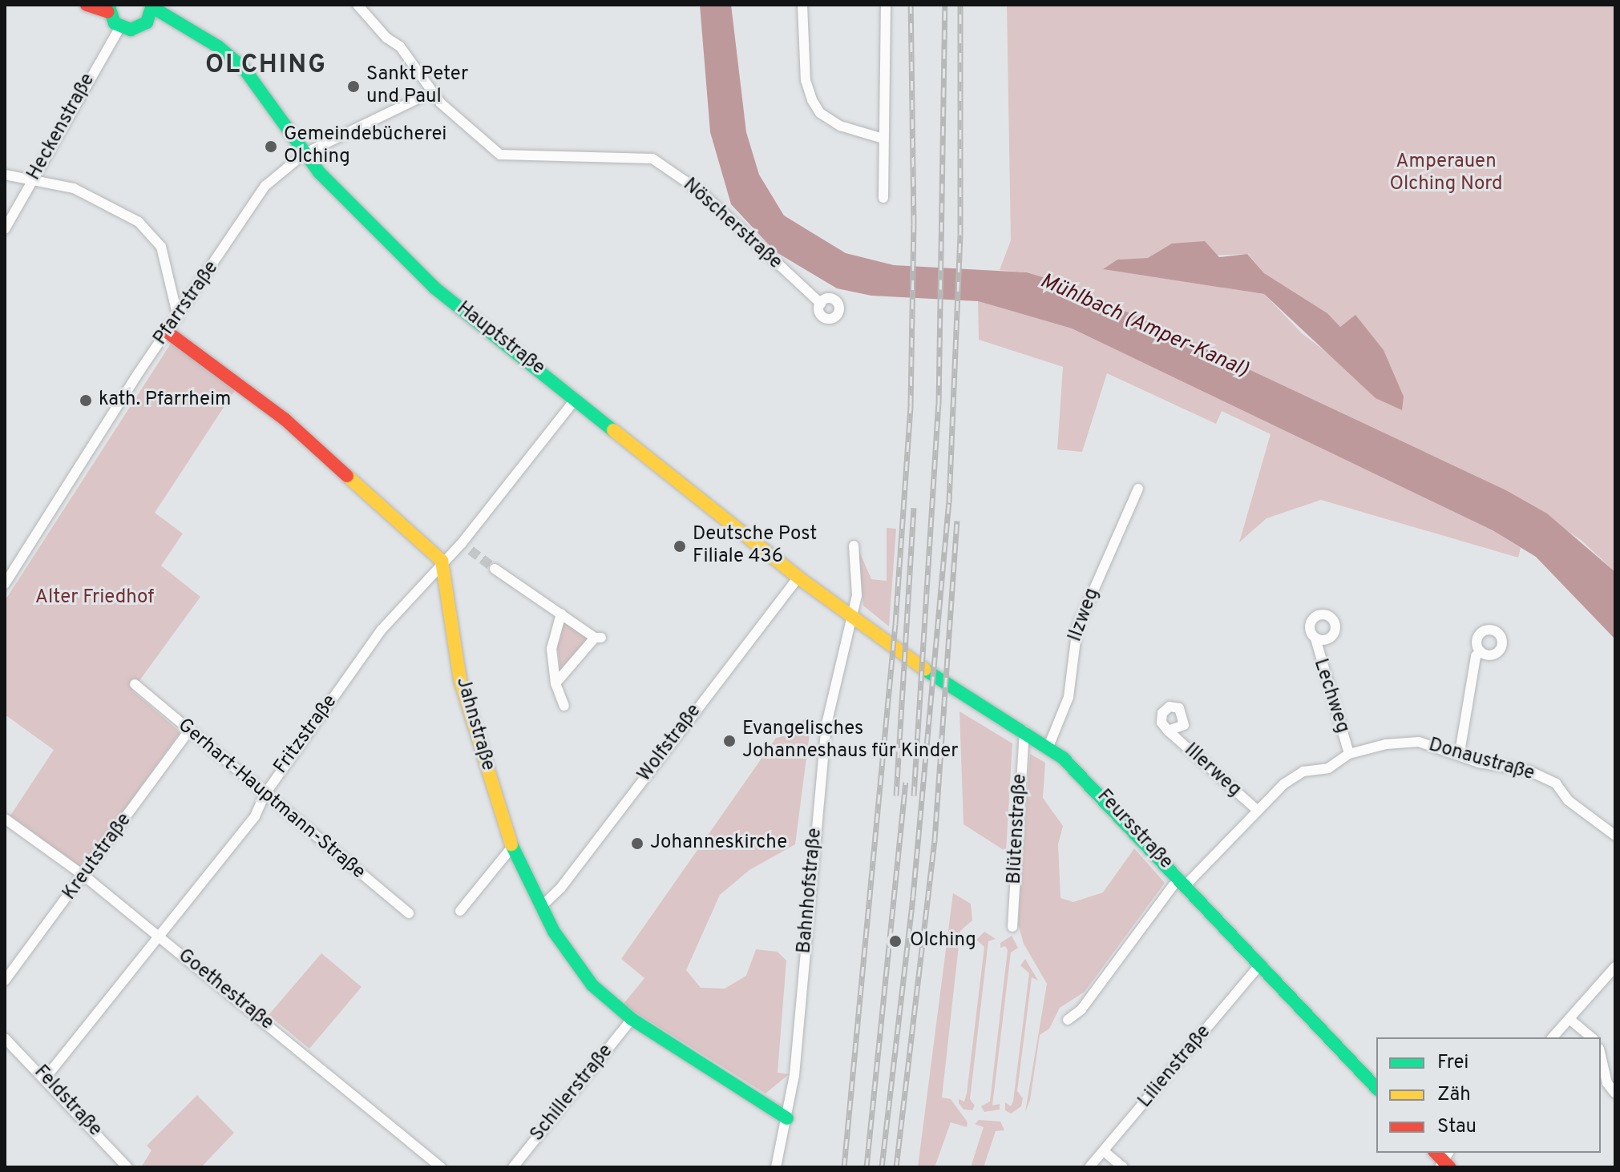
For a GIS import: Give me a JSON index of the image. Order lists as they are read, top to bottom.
{
  "streets": {
    "street": [
      "Heckenstraße",
      "Nöscherstraße",
      "Pfarrstraße",
      "Hauptstraße",
      "Ilzweg",
      "Lechweg",
      "Jahnstraße",
      "Fritzstraße",
      "Wolfstraße",
      "Donaustraße",
      "Illerweg",
      "Gerhart-Hauptmann-Straße",
      "Blütenstraße",
      "Feursstraße",
      "Kreutstraße",
      "Bahnhofstraße",
      "Goethestraße",
      "Lilienstraße",
      "Schillerstraße",
      "Feldstraße"
    ]
  },
  "crossings": [
    ["Nöscherstraße", "Pfarrstraße"],
    ["Pfarrstraße", "Hauptstraße"],
    ["Hauptstraße", "Fritzstraße"],
    ["Hauptstraße", "Wolfstraße"],
    ["Hauptstraße", "Feursstraße"],
    ["Hauptstraße", "Bahnhofstraße"],
    ["Ilzweg", "Feursstraße"],
    ["Lechweg", "Donaustraße"],
    ["Jahnstraße", "Fritzstraße"],
    ["Jahnstraße", "Wolfstraße"],
    ["Jahnstraße", "Bahnhofstraße"],
    ["Jahnstraße", "Schillerstraße"],
    ["Fritzstraße", "Gerhart-Hauptmann-Straße"],
    ["Fritzstraße", "Goethestraße"],
    ["Fritzstraße", "Feldstraße"],
    ["Donaustraße", "Illerweg"],
    ["Donaustraße", "Feursstraße"],
    ["Gerhart-Hauptmann-Straße", "Kreutstraße"],
    ["Blütenstraße", "Feursstraße"],
    ["Feursstraße", "Bahnhofstraße"],
    ["Feursstraße", "Lilienstraße"],
    ["Kreutstraße", "Goethestraße"]
  ],
  "districts": ["OLCHING"],
  "water": ["Mühlbach (Amper-Kanal)"],
  "parks": ["Amperauen Olching Nord", "Alter Friedhof"],
  "places": [
    "Sankt Peter und Paul",
    "Gemeindebücherei Olching",
    "kath. Pfarrheim",
    "Deutsche Post Filiale 436",
    "Evangelisches Johanneshaus für Kinder",
    "Johanneskirche",
    "Olching"
  ],
  "legend": ["Frei", "Zäh", "Stau"]
}
